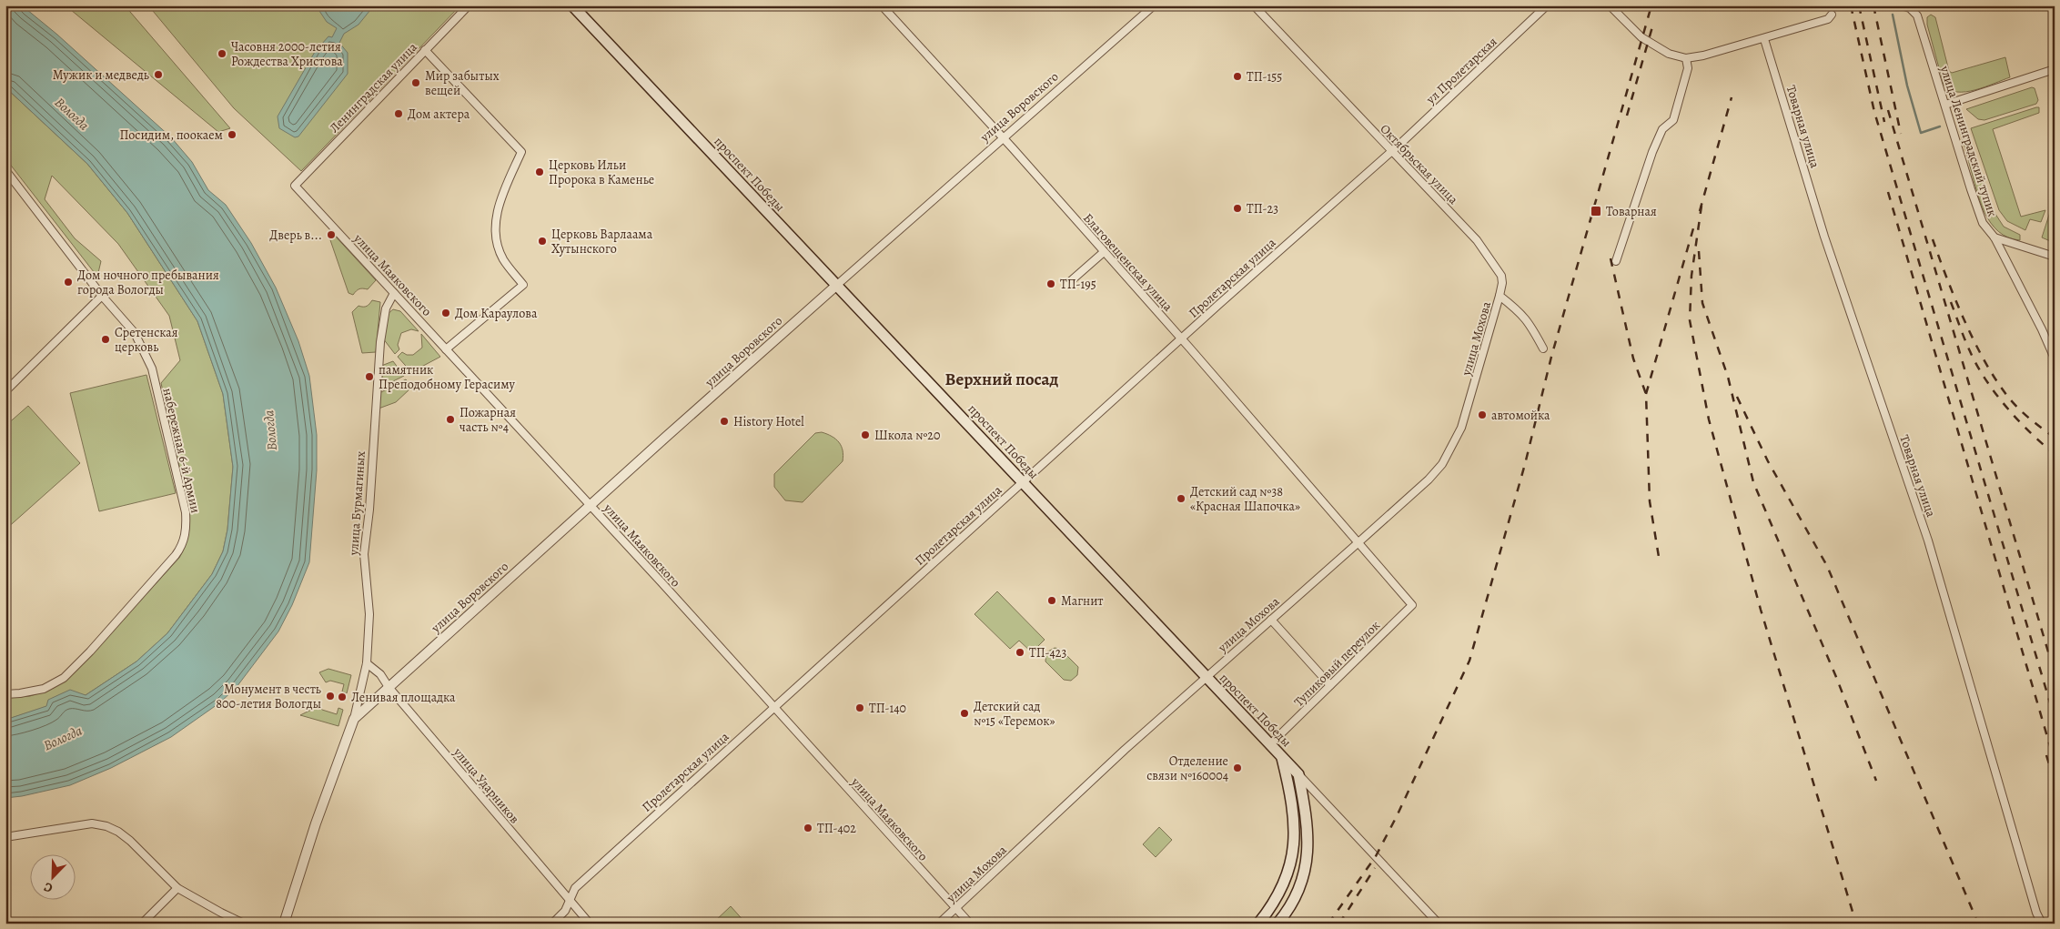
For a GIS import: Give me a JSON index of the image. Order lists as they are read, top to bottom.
{
  "streets": {
    "main road": ["проспект Победы"],
    "street": [
      "ул Пролетарская",
      "Ленинградская улица",
      "улица Воровского",
      "Товарная улица",
      "улица Ленинградский тупик",
      "Октябрьская улица",
      "Благовещенская улица",
      "улица Маяковского",
      "Пролетарская улица",
      "улица Мохова",
      "набережная 6-й Армии",
      "улица Бурмагиных",
      "Тупиковый переулок",
      "улица Ударников"
    ]
  },
  "crossings": [
    ["ул Пролетарская", "Октябрьская улица"],
    ["ул Пролетарская", "Пролетарская улица"],
    ["Ленинградская улица", "улица Маяковского"],
    ["улица Воровского", "проспект Победы"],
    ["улица Воровского", "Благовещенская улица"],
    ["улица Воровского", "улица Маяковского"],
    ["улица Воровского", "улица Бурмагиных"],
    ["улица Воровского", "улица Ударников"],
    ["Октябрьская улица", "Пролетарская улица"],
    ["Октябрьская улица", "улица Мохова"],
    ["проспект Победы", "Пролетарская улица"],
    ["проспект Победы", "улица Мохова"],
    ["проспект Победы", "Тупиковый переулок"],
    ["Благовещенская улица", "Пролетарская улица"],
    ["Благовещенская улица", "улица Мохова"],
    ["Благовещенская улица", "Тупиковый переулок"],
    ["улица Маяковского", "Пролетарская улица"],
    ["улица Маяковского", "улица Мохова"],
    ["улица Маяковского", "улица Бурмагиных"],
    ["Пролетарская улица", "улица Ударников"],
    ["улица Бурмагиных", "улица Ударников"]
  ],
  "districts": ["Верхний посад"],
  "water": ["Вологда"],
  "places": {
    "other": [
      "Часовня 2000-летия Рождества Христова",
      "Мужик и медведь",
      "ТП-155",
      "Мир забытых вещей",
      "Дом актера",
      "Посидим, поокаем",
      "Церковь Ильи Пророка в Каменье",
      "ТП-23",
      "Дверь в...",
      "Церковь Варлаама Хутынского",
      "Дом ночного пребывания города Вологды",
      "ТП-195",
      "Дом Караулова",
      "Сретенская церковь",
      "памятник Преподобному Герасиму",
      "автомойка",
      "Пожарная часть №4",
      "History Hotel",
      "Школа №20",
      "Детский сад №38 «Красная Шапочка»",
      "Магнит",
      "ТП-423",
      "Монумент в честь 800-летия Вологды",
      "Ленивая площадка",
      "ТП-140",
      "Детский сад №15 «Теремок»",
      "Отделение связи №160004",
      "ТП-402"
    ],
    "transit": ["Товарная"]
  },
  "north": "bottom left"
}
